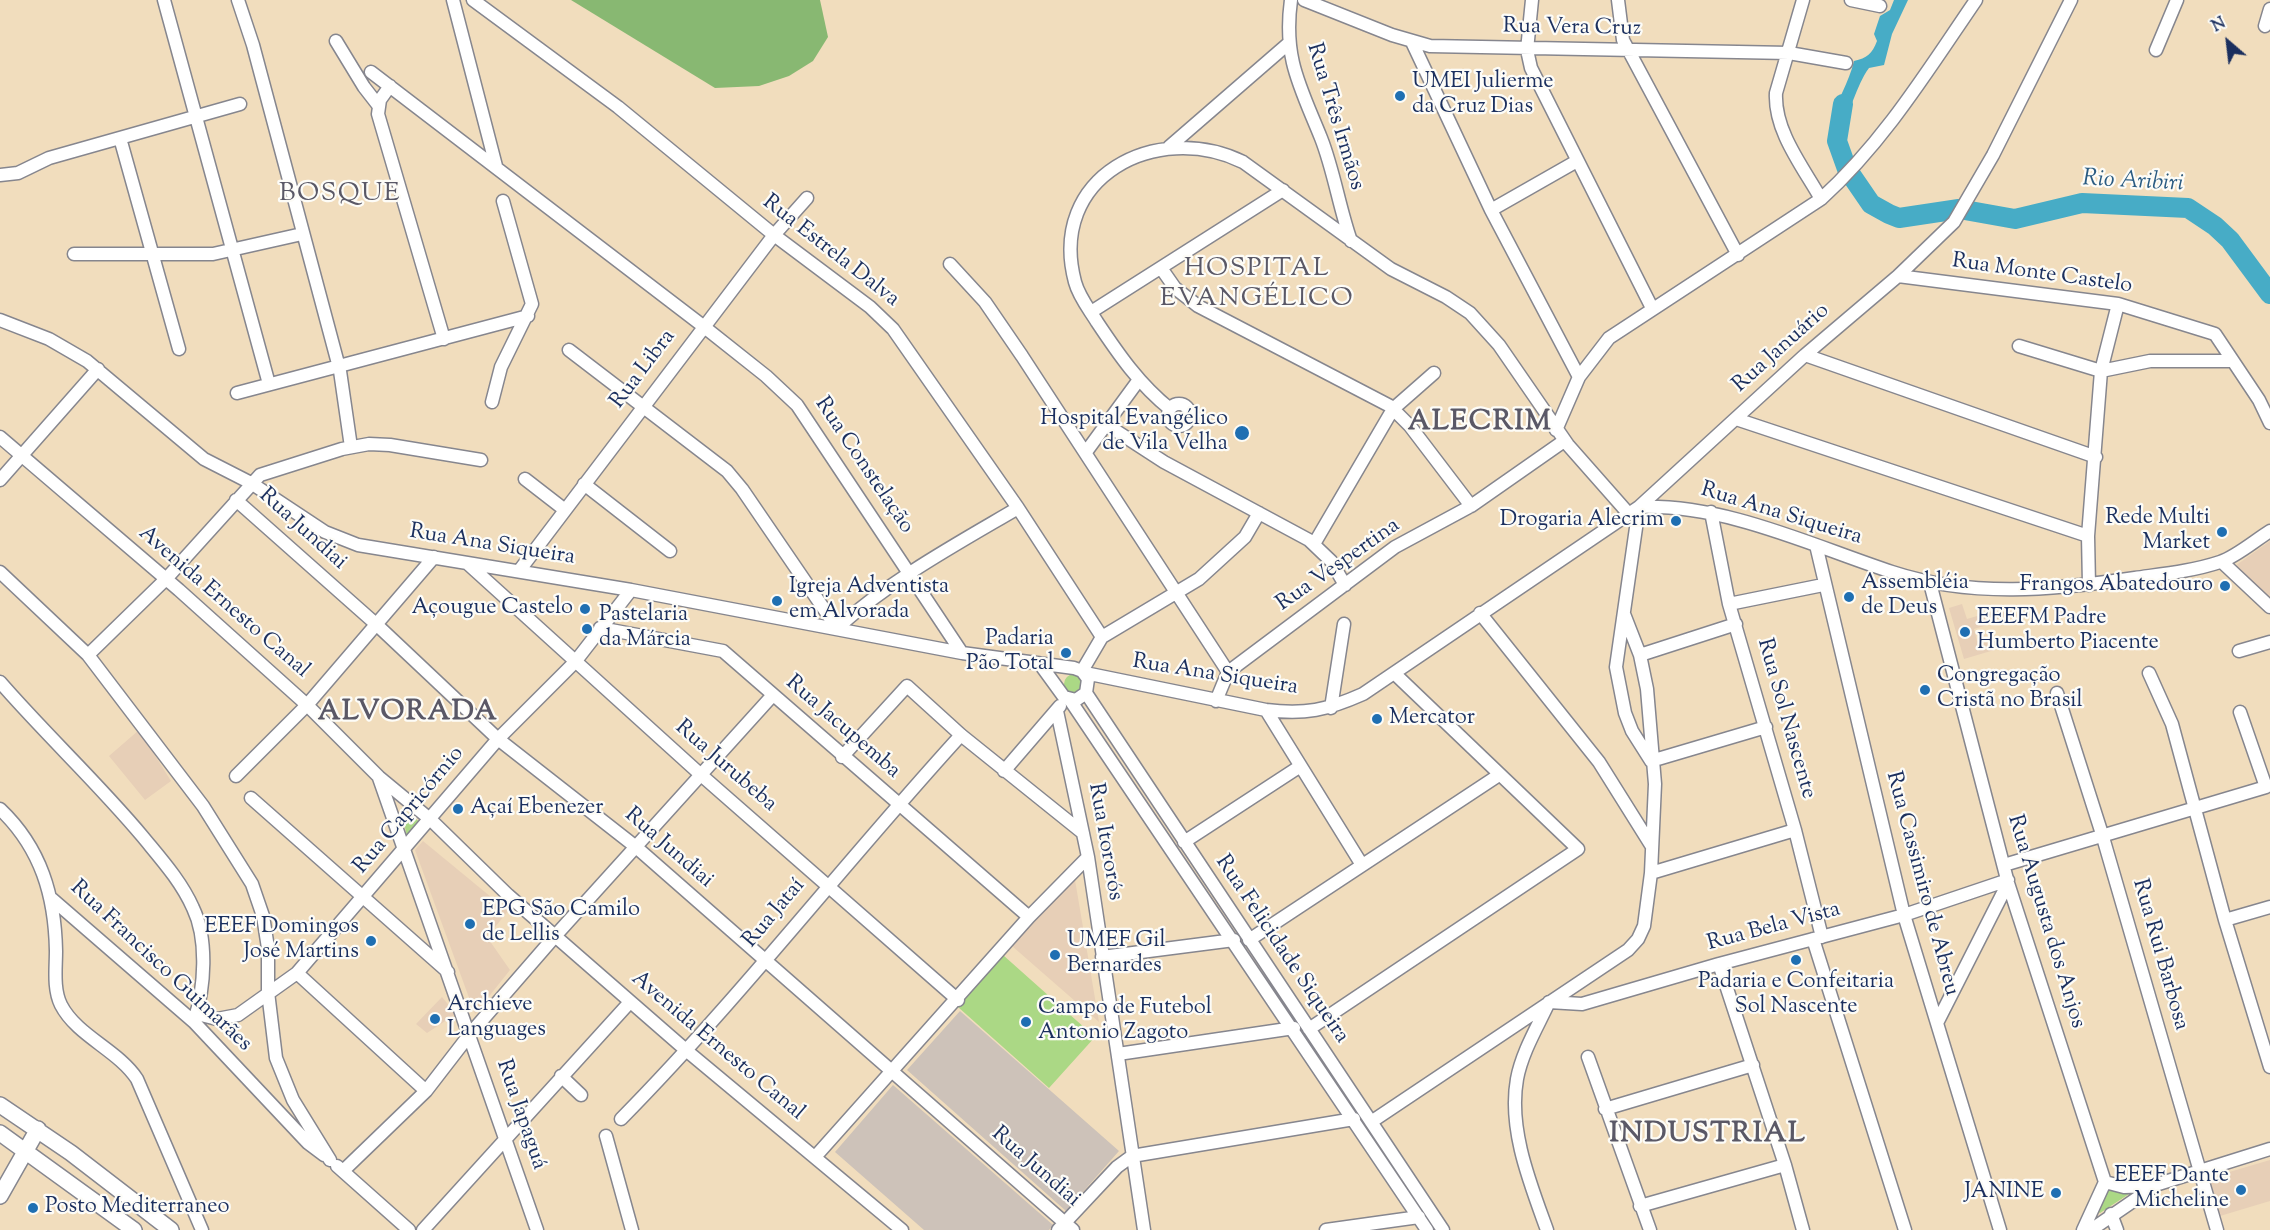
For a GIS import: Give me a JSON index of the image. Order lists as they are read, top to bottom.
{
  "streets": {
    "street": [
      "Rua Vera Cruz",
      "Rua Três Irmãos",
      "Rua Estrela Dalva",
      "Rua Monte Castelo",
      "Rua Januário",
      "Rua Libra",
      "Rua Constelação",
      "Rua Ana Siqueira",
      "Rua Jundiai",
      "Rua Vespertina",
      "Avenida Ernesto Canal",
      "Rua Sol Nascente",
      "Rua Jacupemba",
      "Rua Jurubeba",
      "Rua Capricórnio",
      "Rua Itororós",
      "Rua Cassimiro de Abreu",
      "Rua Jataí",
      "Rua Augusta dos Anjos",
      "Rua Bela Vista",
      "Rua Felicidade Siqueira",
      "Rua Rui Barbosa",
      "Rua Francisco Guimarães",
      "Rua Japaguá"
    ]
  },
  "crossings": [
    ["Rua Estrela Dalva", "Rua Libra"],
    ["Rua Monte Castelo", "Rua Januário"],
    ["Rua Januário", "Rua Ana Siqueira"],
    ["Rua Libra", "Rua Constelação"],
    ["Rua Libra", "Rua Ana Siqueira"],
    ["Rua Constelação", "Rua Ana Siqueira"],
    ["Rua Ana Siqueira", "Rua Sol Nascente"],
    ["Rua Ana Siqueira", "Rua Jurubeba"],
    ["Rua Ana Siqueira", "Rua Capricórnio"],
    ["Rua Ana Siqueira", "Rua Cassimiro de Abreu"],
    ["Rua Ana Siqueira", "Rua Augusta dos Anjos"],
    ["Rua Ana Siqueira", "Rua Felicidade Siqueira"],
    ["Rua Jundiai", "Rua Capricórnio"],
    ["Rua Jundiai", "Rua Jataí"],
    ["Avenida Ernesto Canal", "Rua Capricórnio"],
    ["Avenida Ernesto Canal", "Rua Jataí"],
    ["Avenida Ernesto Canal", "Rua Japaguá"],
    ["Rua Sol Nascente", "Rua Bela Vista"],
    ["Rua Jacupemba", "Rua Capricórnio"],
    ["Rua Jacupemba", "Rua Jataí"],
    ["Rua Jurubeba", "Rua Capricórnio"],
    ["Rua Jurubeba", "Rua Jataí"],
    ["Rua Capricórnio", "Rua Francisco Guimarães"],
    ["Rua Capricórnio", "Rua Japaguá"],
    ["Rua Cassimiro de Abreu", "Rua Bela Vista"],
    ["Rua Augusta dos Anjos", "Rua Bela Vista"]
  ],
  "districts": [
    "BOSQUE",
    "HOSPITAL EVANGÉLICO",
    "ALECRIM",
    "ALVORADA",
    "INDUSTRIAL"
  ],
  "water": ["Rio Aribiri"],
  "places": [
    "UMEI Julierme da Cruz Dias",
    "Hospital Evangélico de Vila Velha",
    "Drogaria Alecrim",
    "Rede Multi Market",
    "Frangos Abatedouro",
    "Assembléia de Deus",
    "Igreja Adventista em Alvorada",
    "Açougue Castelo",
    "Pastelaria da Márcia",
    "EEEFM Padre Humberto Piacente",
    "Padaria Pão Total",
    "Congregação Cristã no Brasil",
    "Mercator",
    "Açaí Ebenezer",
    "EPG São Camilo de Lellis",
    "EEEF Domingos José Martins",
    "UMEF Gil Bernardes",
    "Padaria e Confeitaria Sol Nascente",
    "Archieve Languages",
    "Campo de Futebol Antonio Zagoto",
    "EEEF Dante Micheline",
    "JANINE",
    "Posto Mediterraneo"
  ],
  "north": "top left"
}
